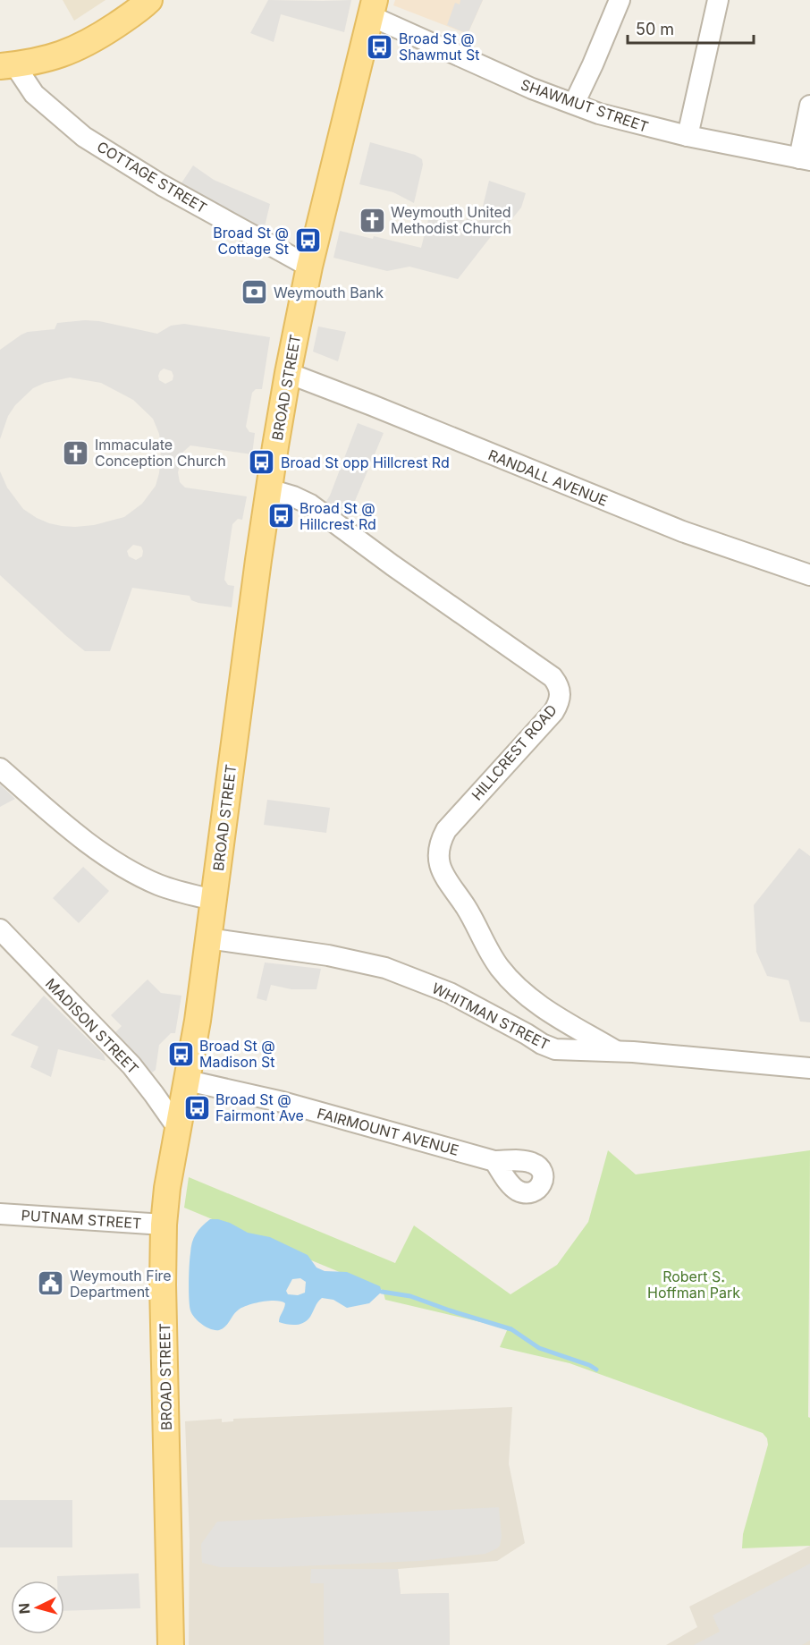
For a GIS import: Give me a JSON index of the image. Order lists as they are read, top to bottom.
{
  "streets": {
    "main road": ["BROAD STREET"],
    "street": [
      "SHAWMUT STREET",
      "COTTAGE STREET",
      "RANDALL AVENUE",
      "HILLCREST ROAD",
      "WHITMAN STREET",
      "MADISON STREET",
      "FAIRMOUNT AVENUE",
      "PUTNAM STREET"
    ]
  },
  "crossings": [
    ["SHAWMUT STREET", "BROAD STREET"],
    ["COTTAGE STREET", "BROAD STREET"],
    ["BROAD STREET", "RANDALL AVENUE"],
    ["BROAD STREET", "HILLCREST ROAD"],
    ["BROAD STREET", "WHITMAN STREET"],
    ["BROAD STREET", "MADISON STREET"],
    ["BROAD STREET", "FAIRMOUNT AVENUE"],
    ["BROAD STREET", "PUTNAM STREET"],
    ["HILLCREST ROAD", "WHITMAN STREET"]
  ],
  "parks": ["Robert S. Hoffman Park"],
  "places": {
    "bus stop": [
      "Broad St @ Shawmut St",
      "Broad St @ Cottage St",
      "Broad St opp Hillcrest Rd",
      "Broad St @ Hillcrest Rd",
      "Broad St @ Madison St",
      "Broad St @ Fairmont Ave"
    ],
    "church": ["Weymouth United Methodist Church", "Immaculate Conception Church"],
    "bank": ["Weymouth Bank"],
    "public building": ["Weymouth Fire Department"]
  },
  "scale_bar": "50 m",
  "north": "left"
}
